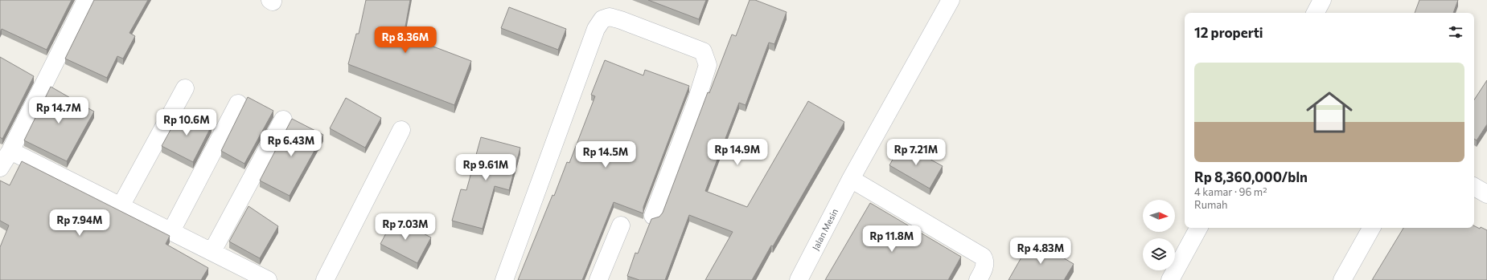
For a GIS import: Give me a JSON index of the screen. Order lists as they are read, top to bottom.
{
  "streets": {
    "street": ["Jalan Mesin"]
  },
  "north": "right",
  "page": {
    "heading": "12 properti",
    "price": [
      "Rp 8.36M",
      "Rp 14.7M",
      "Rp 10.6M",
      "Rp 6.43M",
      "Rp 14.9M",
      "Rp 7.21M",
      "Rp 14.5M",
      "Rp 9.61M",
      "Rp 7.94M",
      "Rp 7.03M",
      "Rp 11.8M",
      "Rp 4.83M"
    ],
    "list": [
      {
        "name": "Rp 8,360,000/bln",
        "note": "4 kamar · 96 m² · Rumah"
      }
    ]
  }
}
